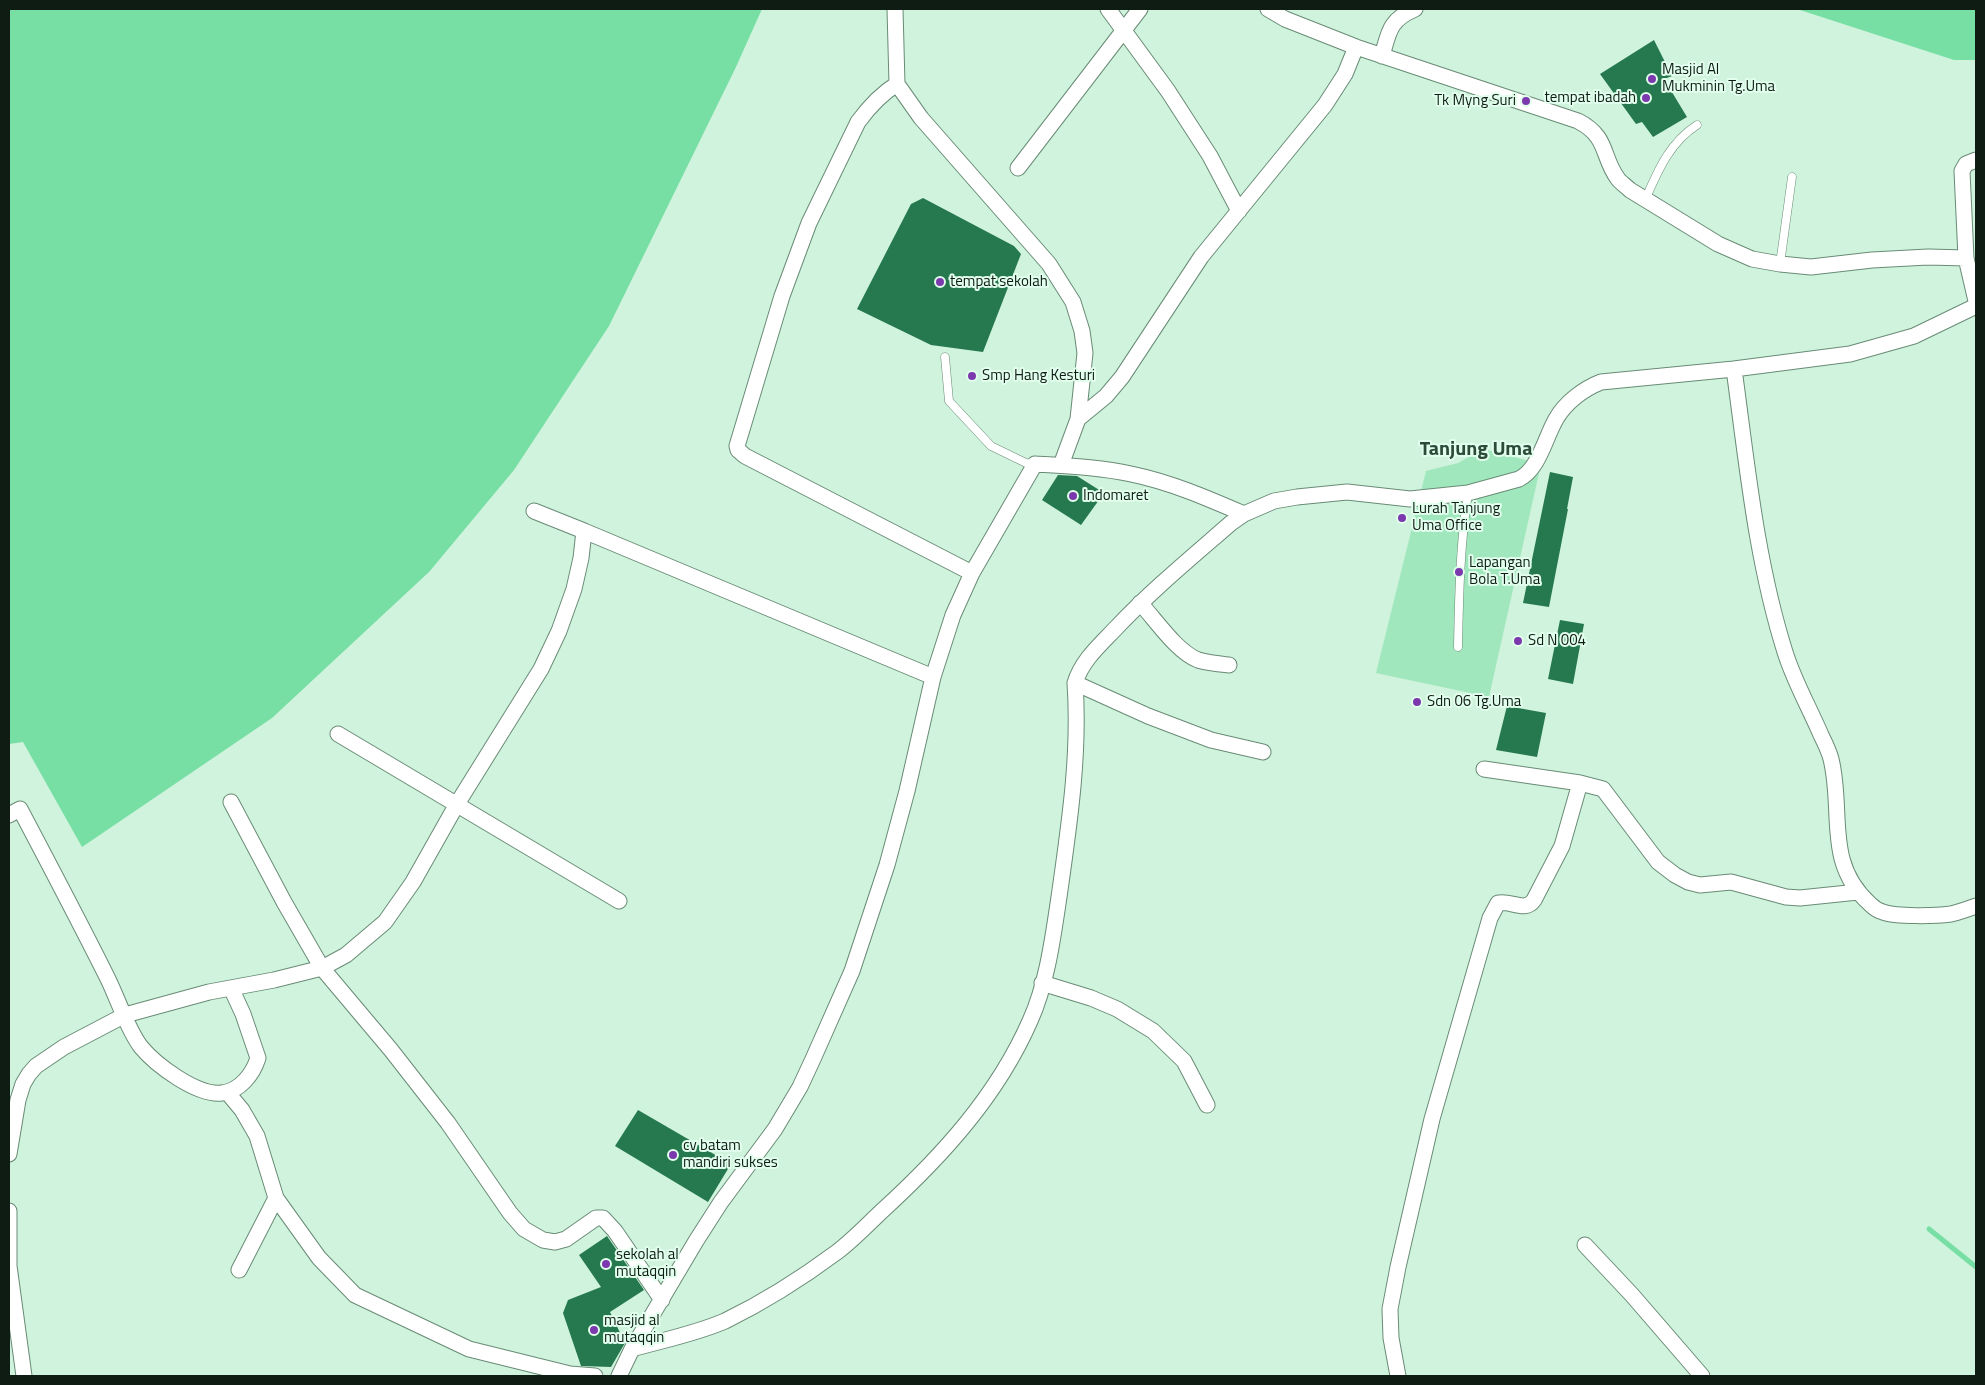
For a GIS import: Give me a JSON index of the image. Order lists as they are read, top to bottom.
{
  "districts": ["Tanjung Uma"],
  "places": [
    "Masjid Al Mukminin Tg.Uma",
    "tempat ibadah",
    "Tk Myng Suri",
    "tempat sekolah",
    "Smp Hang Kesturi",
    "Indomaret",
    "Lurah Tanjung Uma Office",
    "Lapangan Bola T.Uma",
    "Sd N 004",
    "Sdn 06 Tg.Uma",
    "cv batam mandiri sukses",
    "sekolah al mutaqqin",
    "masjid al mutaqqin"
  ]
}
